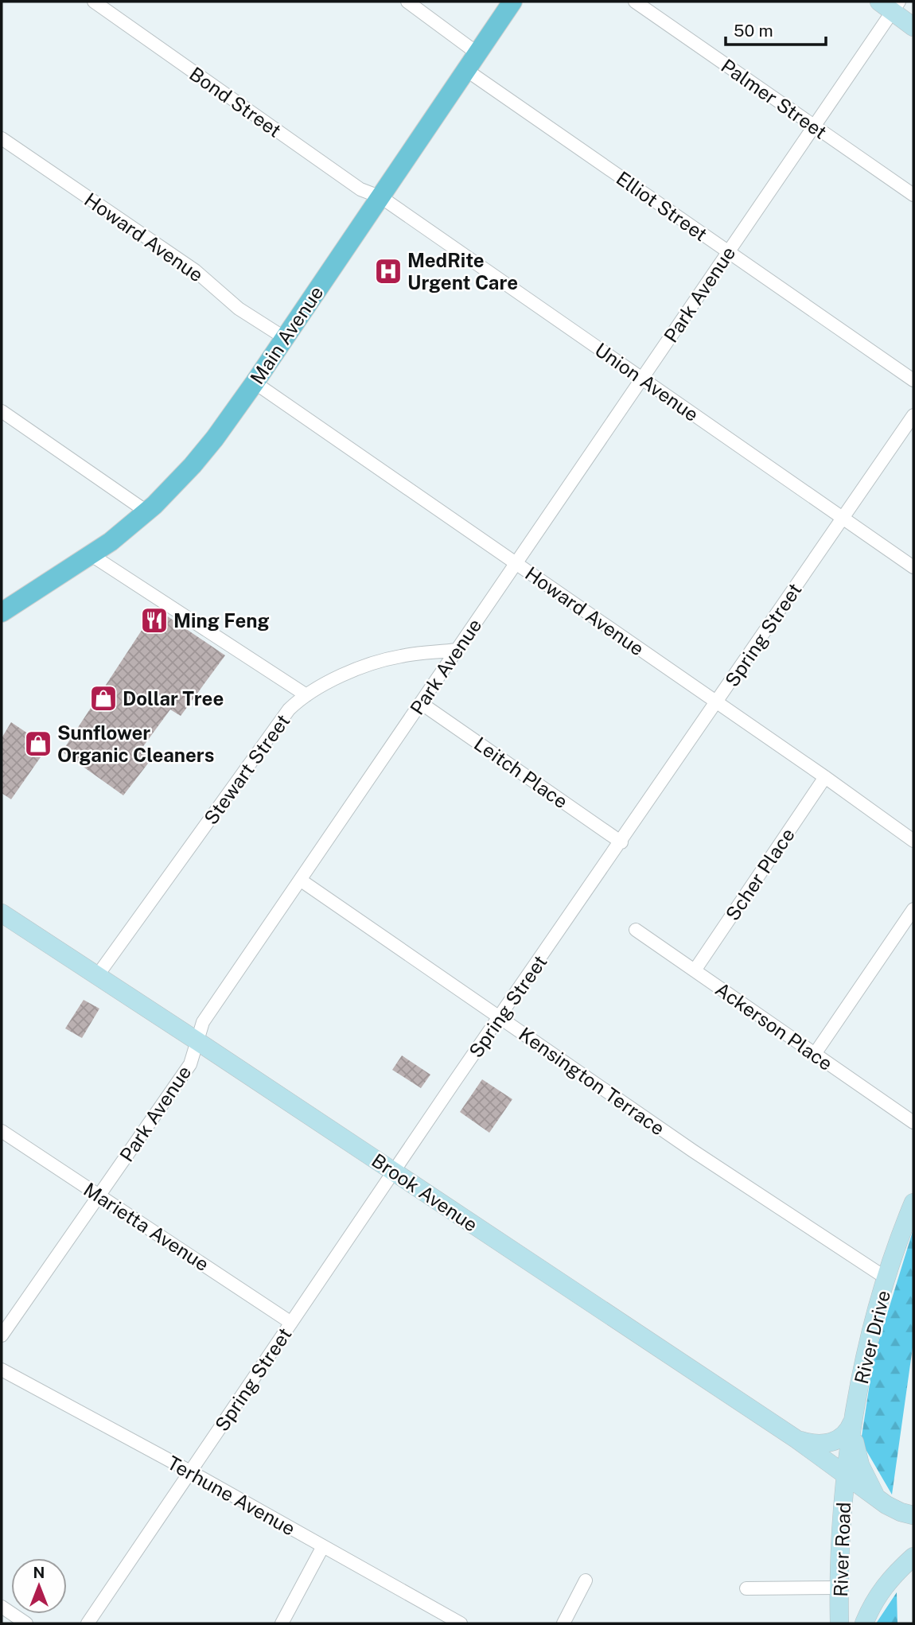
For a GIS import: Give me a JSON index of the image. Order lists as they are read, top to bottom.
{
  "streets": {
    "main road": [
      "Main Avenue",
      "Brook Avenue",
      "River Drive",
      "River Road"
    ],
    "street": [
      "Palmer Street",
      "Bond Street",
      "Elliot Street",
      "Howard Avenue",
      "Park Avenue",
      "Union Avenue",
      "Spring Street",
      "Stewart Street",
      "Leitch Place",
      "Scher Place",
      "Ackerson Place",
      "Kensington Terrace",
      "Marietta Avenue",
      "Terhune Avenue"
    ]
  },
  "crossings": [
    ["Palmer Street", "Park Avenue"],
    ["Bond Street", "Main Avenue"],
    ["Bond Street", "Union Avenue"],
    ["Elliot Street", "Park Avenue"],
    ["Elliot Street", "Main Avenue"],
    ["Howard Avenue", "Park Avenue"],
    ["Howard Avenue", "Main Avenue"],
    ["Howard Avenue", "Spring Street"],
    ["Howard Avenue", "Scher Place"],
    ["Park Avenue", "Union Avenue"],
    ["Park Avenue", "Stewart Street"],
    ["Park Avenue", "Leitch Place"],
    ["Park Avenue", "Kensington Terrace"],
    ["Park Avenue", "Brook Avenue"],
    ["Park Avenue", "Marietta Avenue"],
    ["Main Avenue", "Union Avenue"],
    ["Union Avenue", "Spring Street"],
    ["Spring Street", "Leitch Place"],
    ["Spring Street", "Kensington Terrace"],
    ["Spring Street", "Brook Avenue"],
    ["Spring Street", "Marietta Avenue"],
    ["Spring Street", "Terhune Avenue"],
    ["Stewart Street", "Brook Avenue"],
    ["Scher Place", "Ackerson Place"],
    ["Kensington Terrace", "River Drive"],
    ["Brook Avenue", "River Drive"],
    ["Brook Avenue", "River Road"],
    ["River Drive", "River Road"]
  ],
  "places": {
    "hospital": ["MedRite Urgent Care"],
    "restaurant": ["Ming Feng"],
    "shop": ["Dollar Tree", "Sunflower Organic Cleaners"]
  },
  "scale_bar": "50 m",
  "north": "top"
}
